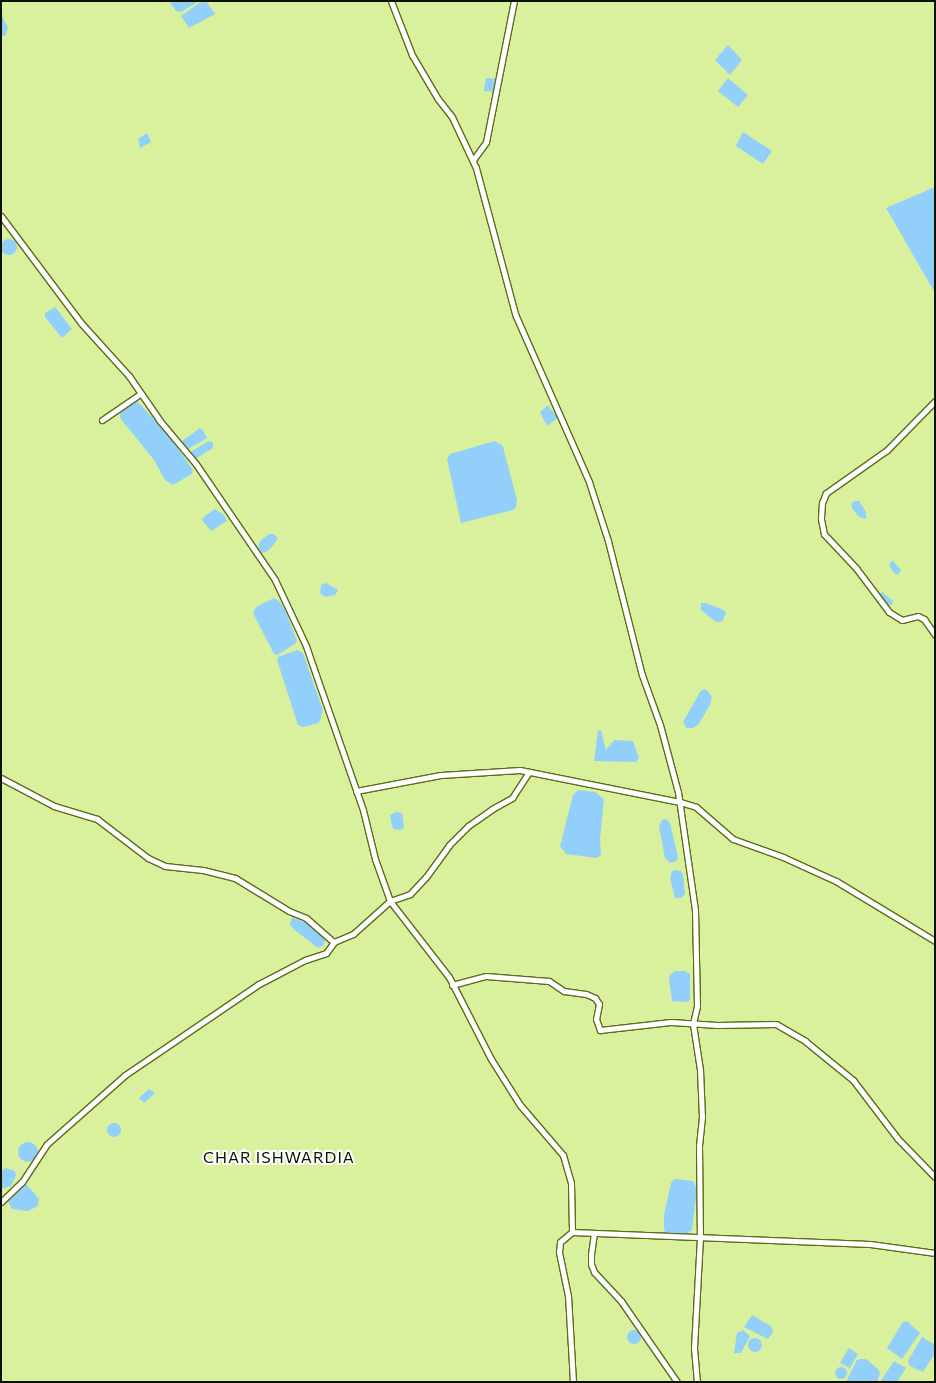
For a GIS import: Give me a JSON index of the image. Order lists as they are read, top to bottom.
{
  "districts": ["CHAR ISHWARDIA"]
}
